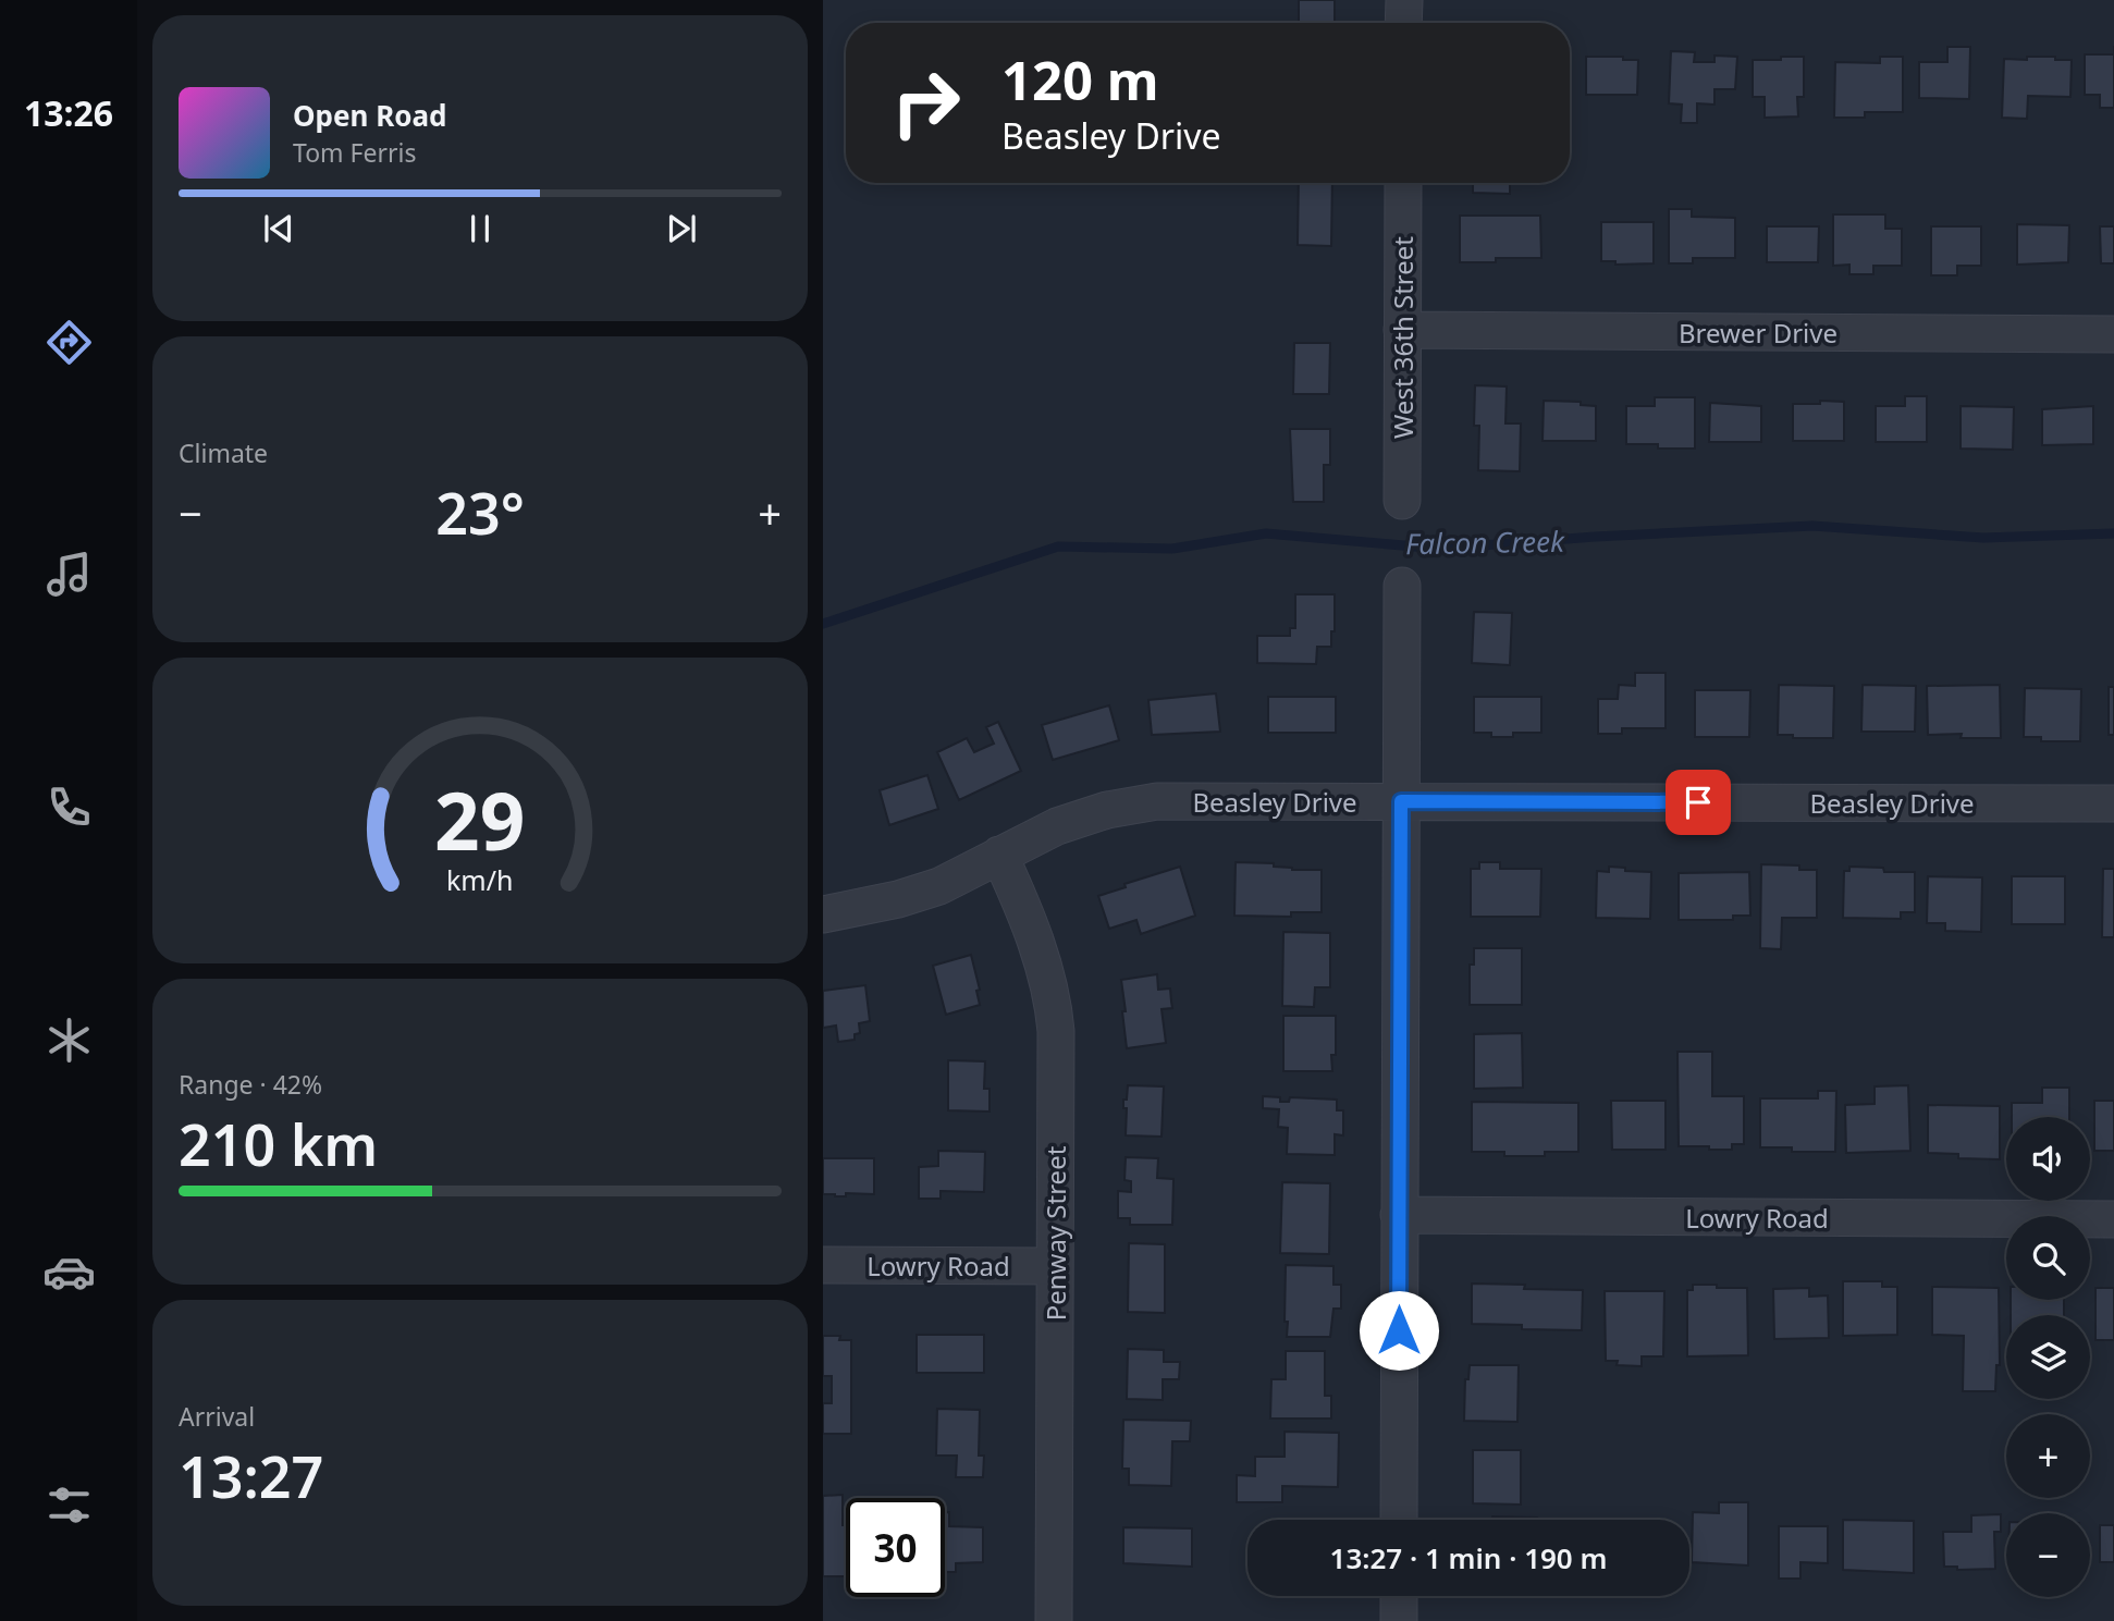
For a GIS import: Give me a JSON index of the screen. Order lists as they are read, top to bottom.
{
  "streets": {
    "street": [
      "Brewer Drive",
      "West 36th Street",
      "Beasley Drive",
      "Lowry Road",
      "Penway Street"
    ]
  },
  "crossings": [
    ["Brewer Drive", "West 36th Street"],
    ["Beasley Drive", "Penway Street"],
    ["Lowry Road", "Penway Street"]
  ],
  "water": ["Falcon Creek"],
  "page": {
    "tabs": "13:26",
    "turn": ["120 m", "Beasley Drive"],
    "song": ["Open Road", "Tom Ferris"],
    "tile": [
      "Climate",
      ["Range · 42%", "210 km"],
      ["Arrival", "13:27"]
    ],
    "heat": ["−", "23°", "+"],
    "map_buttons": ["+", "−"],
    "limit": "30",
    "trip": "13:27 · 1 min · 190 m",
    "gauge": ["29", "km/h"]
  }
}
